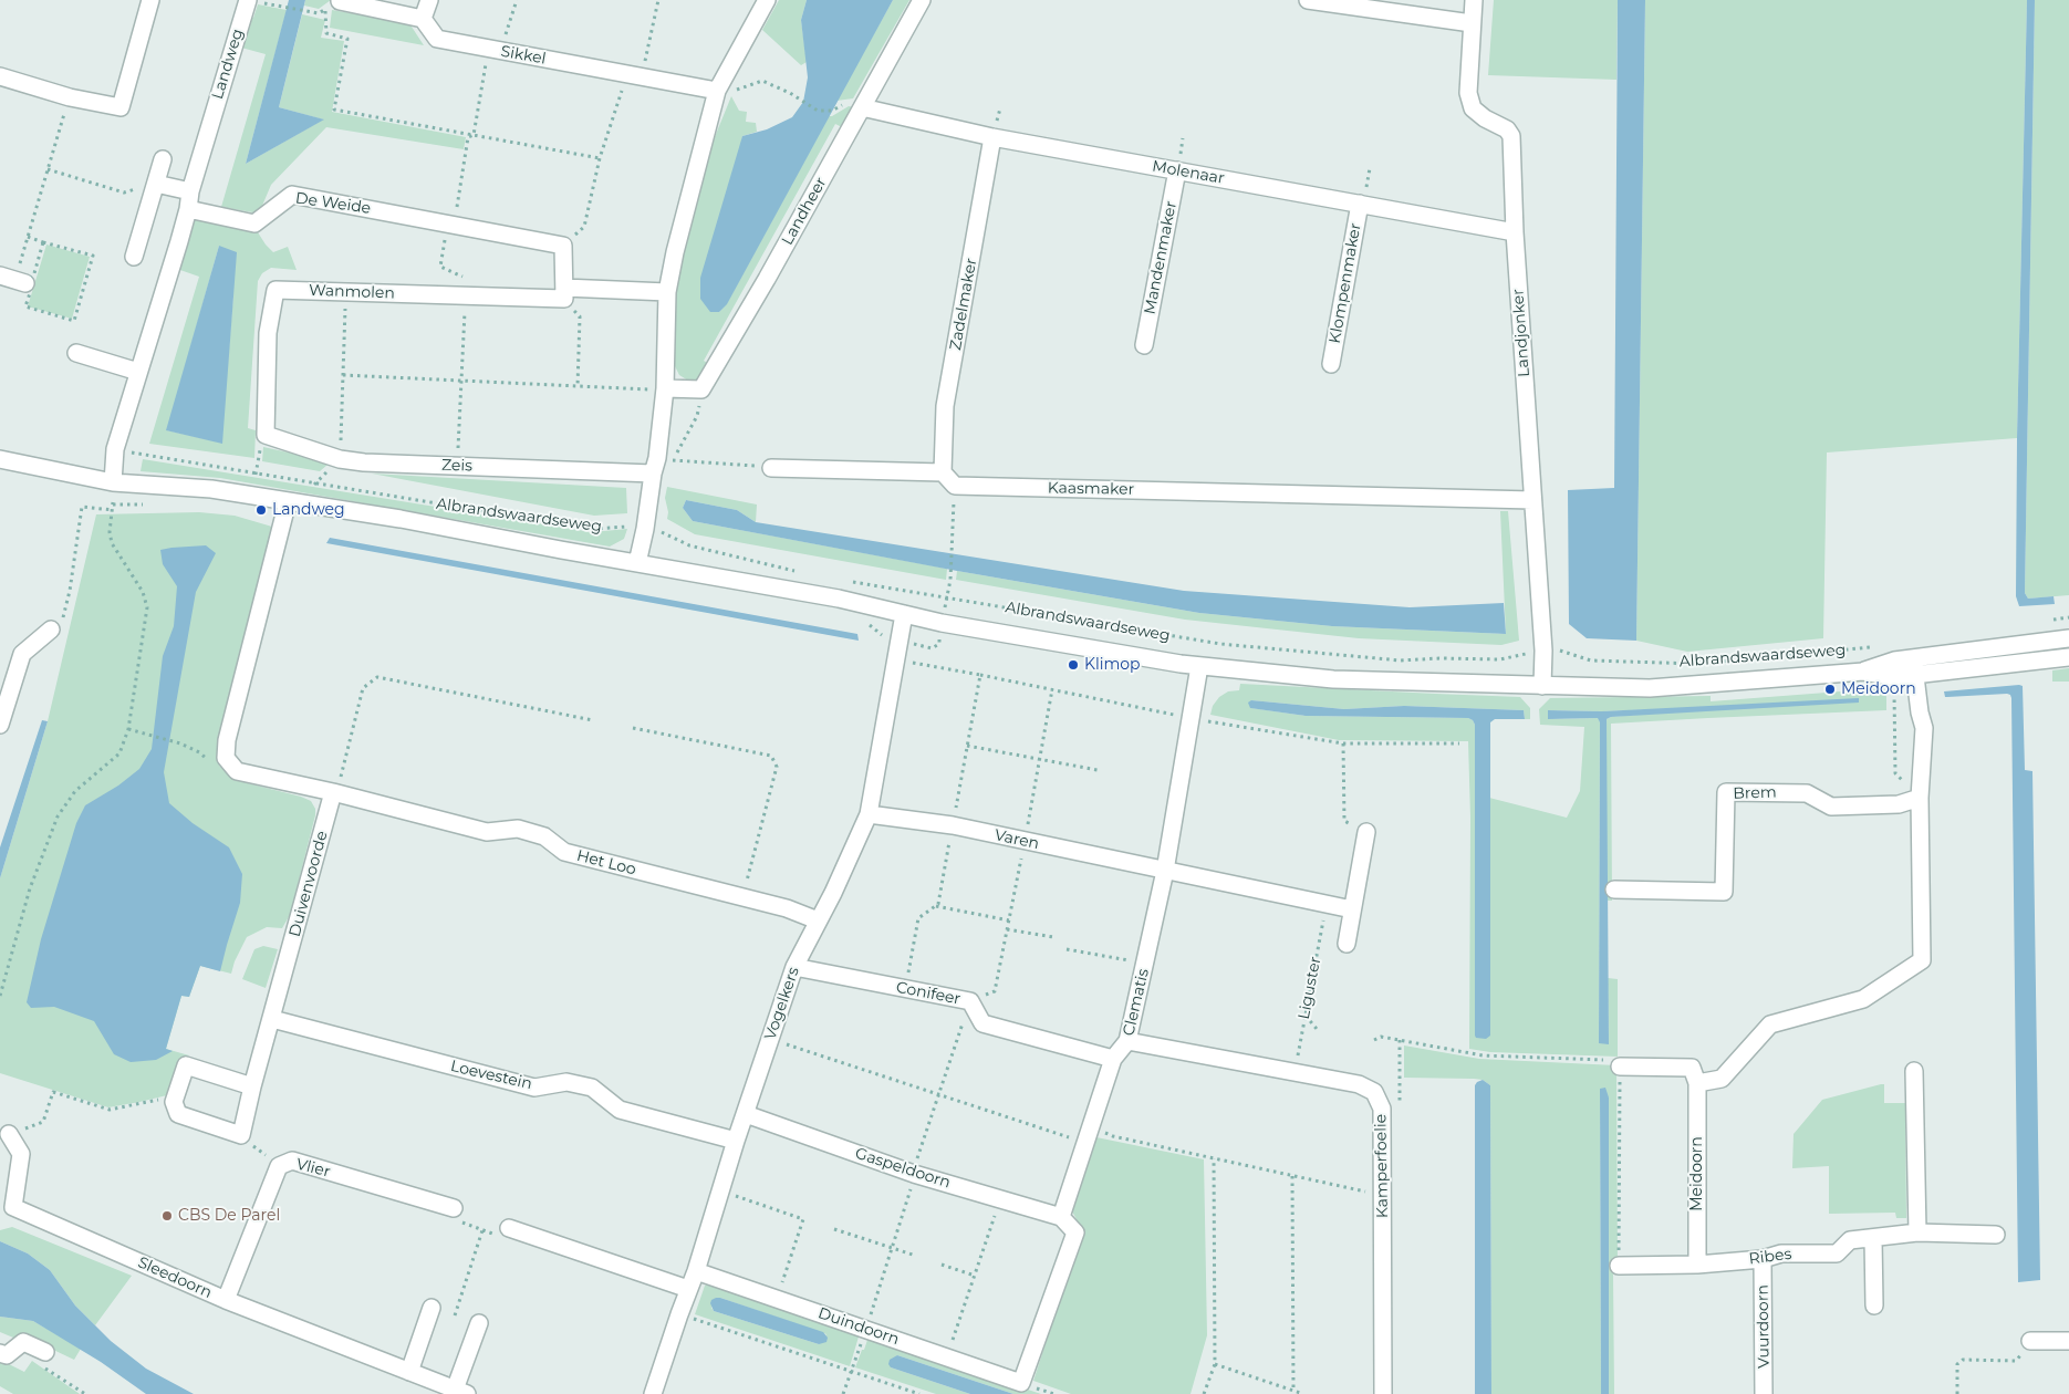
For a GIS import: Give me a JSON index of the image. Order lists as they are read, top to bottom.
{
  "streets": {
    "street": [
      "Sikkel",
      "Landweg",
      "Molenaar",
      "De Weide",
      "Landheer",
      "Mandenmaker",
      "Klompenmaker",
      "Wanmolen",
      "Zadelmaker",
      "Landjonker",
      "Zeis",
      "Kaasmaker",
      "Albrandswaardseweg",
      "Brem",
      "Varen",
      "Het Loo",
      "Duivenvoorde",
      "Conifeer",
      "Clematis",
      "Vogelkers",
      "Loevestein",
      "Kamperfoelie",
      "Vlier",
      "Gaspeldoorn",
      "Meidoorn",
      "Ribes",
      "Sleedoorn",
      "Duindoorn",
      "Vuurdoorn"
    ],
    "path": ["Liguster"]
  },
  "crossings": [
    ["Landweg", "De Weide"],
    ["Landweg", "Albrandswaardseweg"],
    ["Molenaar", "Landheer"],
    ["Molenaar", "Mandenmaker"],
    ["Molenaar", "Klompenmaker"],
    ["Molenaar", "Zadelmaker"],
    ["Molenaar", "Landjonker"],
    ["Wanmolen", "Zeis"],
    ["Landjonker", "Kaasmaker"],
    ["Landjonker", "Albrandswaardseweg"],
    ["Albrandswaardseweg", "Clematis"],
    ["Albrandswaardseweg", "Vogelkers"],
    ["Varen", "Clematis"],
    ["Varen", "Vogelkers"],
    ["Het Loo", "Duivenvoorde"],
    ["Het Loo", "Vogelkers"],
    ["Duivenvoorde", "Loevestein"],
    ["Liguster", "Kamperfoelie"],
    ["Conifeer", "Clematis"],
    ["Conifeer", "Vogelkers"],
    ["Clematis", "Kamperfoelie"],
    ["Clematis", "Gaspeldoorn"],
    ["Clematis", "Duindoorn"],
    ["Vogelkers", "Loevestein"],
    ["Vogelkers", "Gaspeldoorn"],
    ["Vogelkers", "Duindoorn"],
    ["Vlier", "Sleedoorn"],
    ["Gaspeldoorn", "Duindoorn"],
    ["Meidoorn", "Ribes"],
    ["Ribes", "Vuurdoorn"]
  ],
  "places": [
    "Landweg",
    "Klimop",
    "Meidoorn",
    "CBS De Parel"
  ]
}
